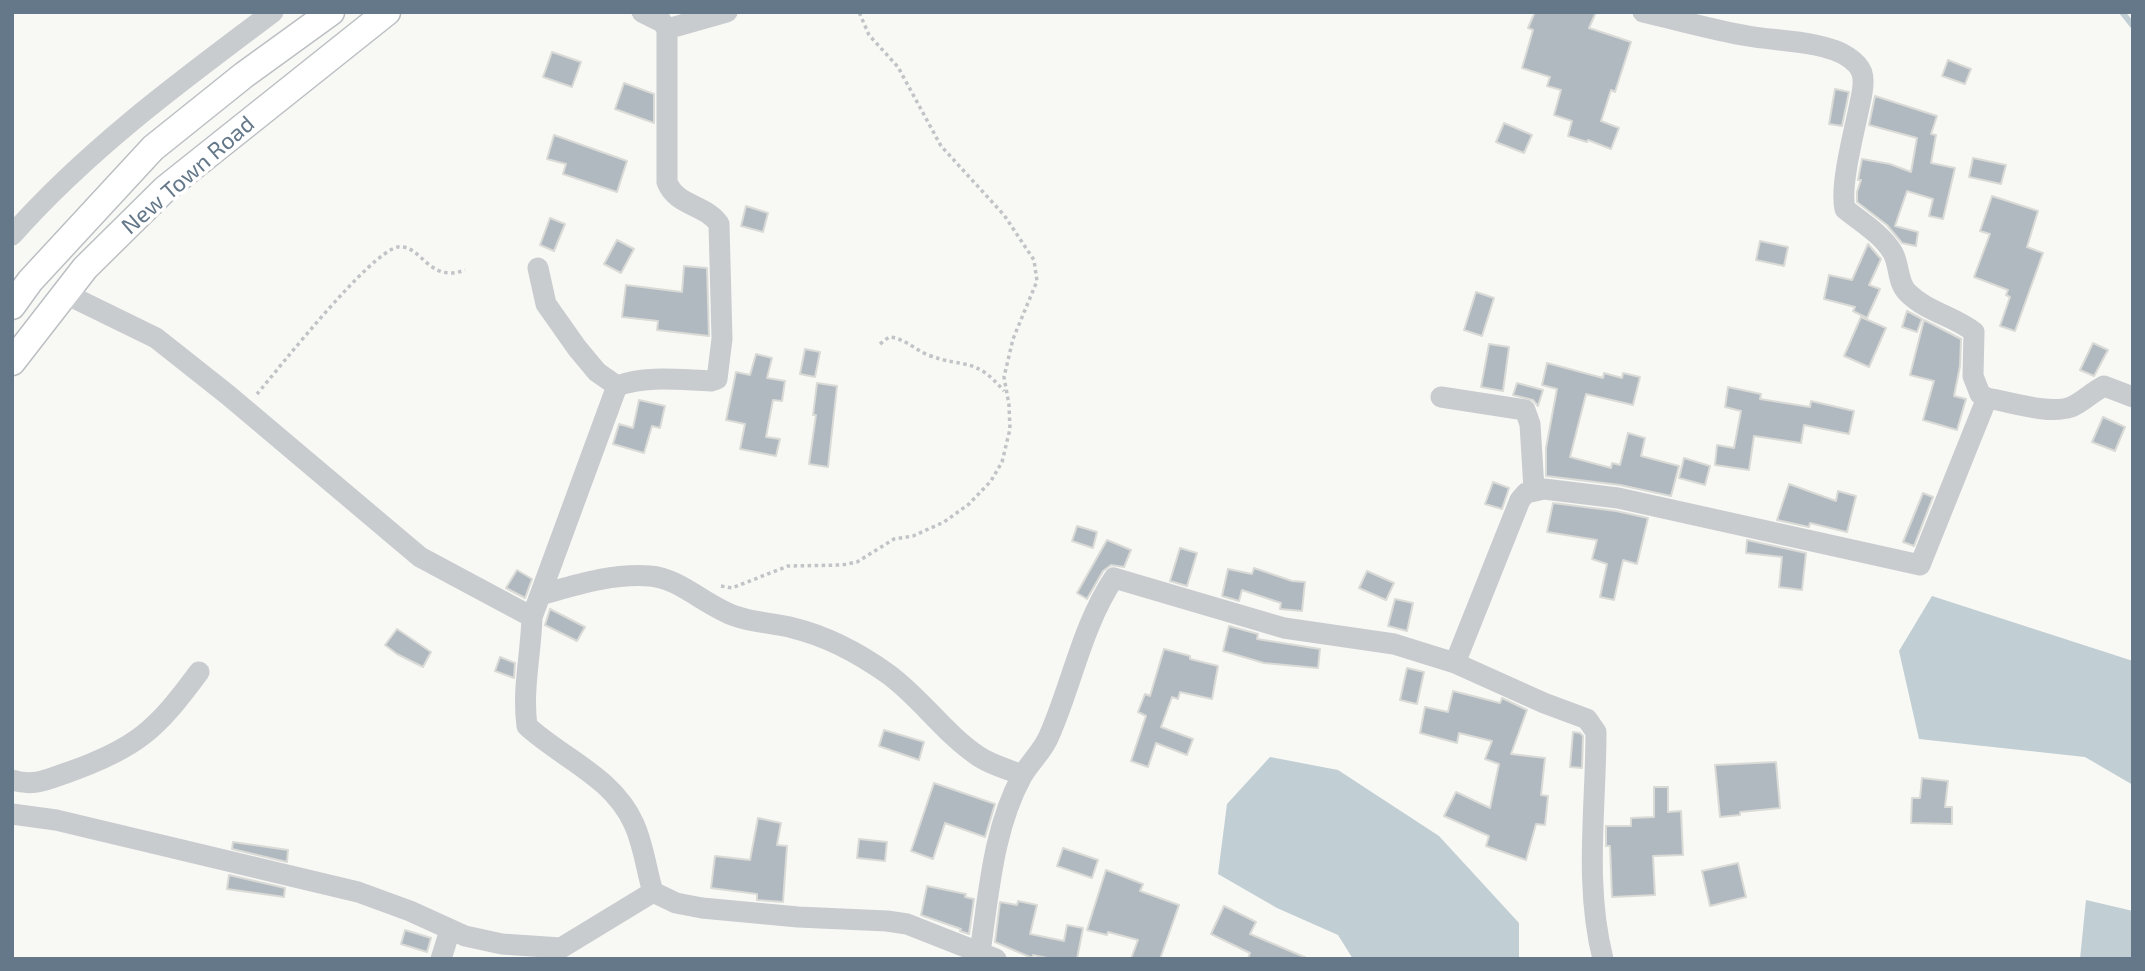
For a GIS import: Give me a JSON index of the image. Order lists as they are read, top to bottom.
{
  "streets": {
    "main road": ["New Town Road"]
  }
}
